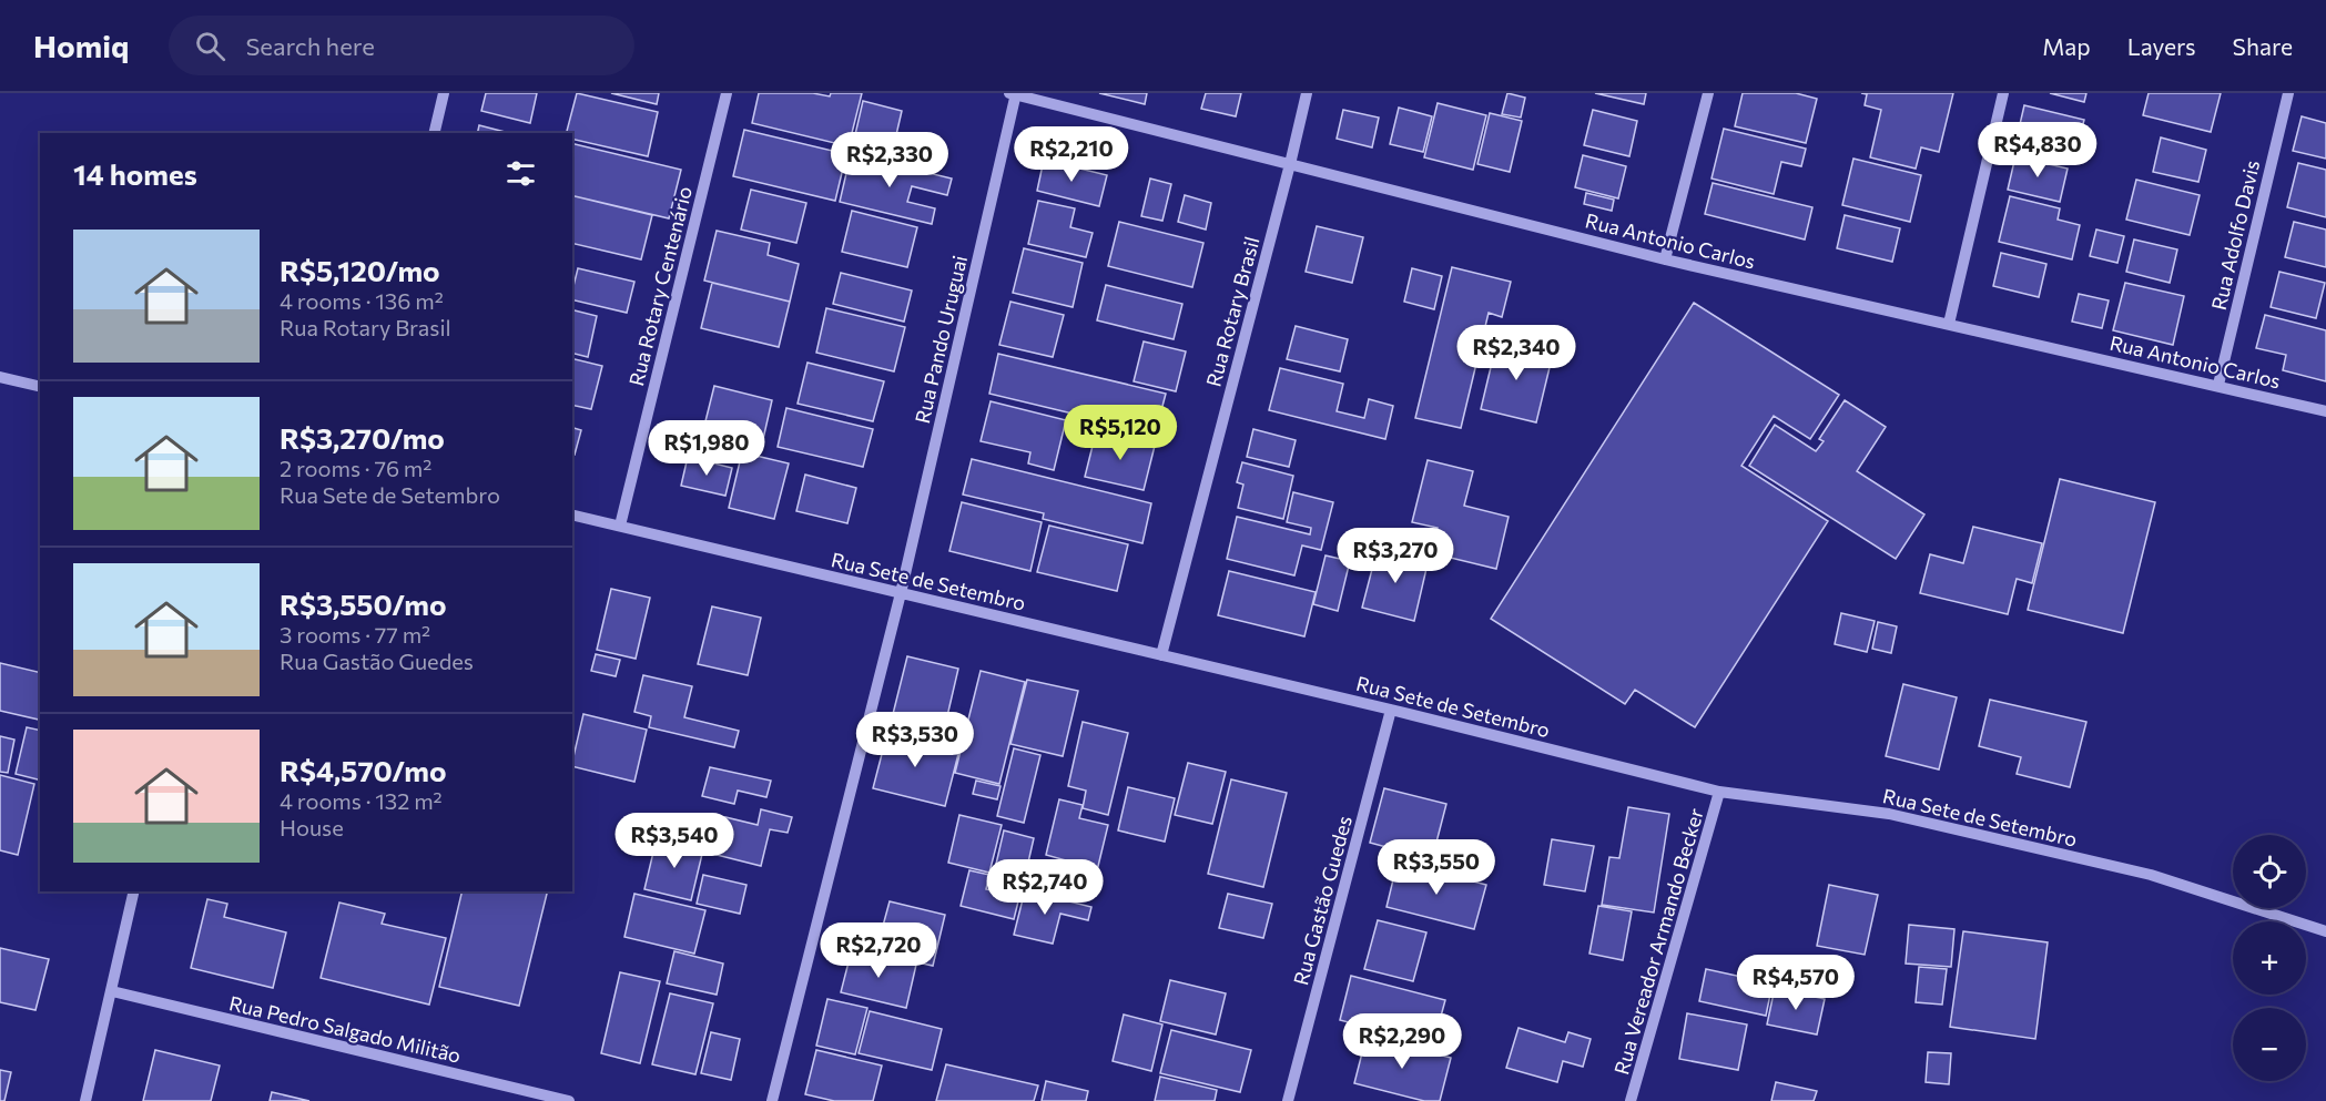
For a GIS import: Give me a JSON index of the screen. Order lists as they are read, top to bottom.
{
  "streets": {
    "street": [
      "Rua Adolfo Davis",
      "Rua Antonio Carlos",
      "Rua Rotary Centenário",
      "Rua Rotary Brasil",
      "Rua Pando Uruguai",
      "Rua Sete de Setembro",
      "Rua Gastão Guedes",
      "Rua Vereador Armando Becker",
      "Rua Pedro Salgado Militão"
    ]
  },
  "crossings": [
    ["Rua Adolfo Davis", "Rua Antonio Carlos"],
    ["Rua Antonio Carlos", "Rua Rotary Brasil"],
    ["Rua Antonio Carlos", "Rua Pando Uruguai"],
    ["Rua Rotary Centenário", "Rua Sete de Setembro"],
    ["Rua Rotary Brasil", "Rua Sete de Setembro"],
    ["Rua Pando Uruguai", "Rua Sete de Setembro"],
    ["Rua Sete de Setembro", "Rua Gastão Guedes"],
    ["Rua Sete de Setembro", "Rua Vereador Armando Becker"]
  ],
  "page": {
    "header": "Homiq",
    "search": "Search here",
    "nav": ["Map", "Layers", "Share"],
    "price": [
      "R$4,830",
      "R$2,210",
      "R$2,330",
      "R$2,340",
      "R$5,120",
      "R$1,980",
      "R$3,270",
      "R$3,530",
      "R$3,540",
      "R$3,550",
      "R$2,740",
      "R$2,720",
      "R$4,570",
      "R$2,290"
    ],
    "heading": "14 homes",
    "list": [
      {
        "name": "R$5,120/mo",
        "note": "4 rooms · 136 m² · Rua Rotary Brasil"
      },
      {
        "name": "R$3,270/mo",
        "note": "2 rooms · 76 m² · Rua Sete de Setembro"
      },
      {
        "name": "R$3,550/mo",
        "note": "3 rooms · 77 m² · Rua Gastão Guedes"
      },
      {
        "name": "R$4,570/mo",
        "note": "4 rooms · 132 m² · House"
      }
    ],
    "map_buttons": ["+", "−"]
  }
}
